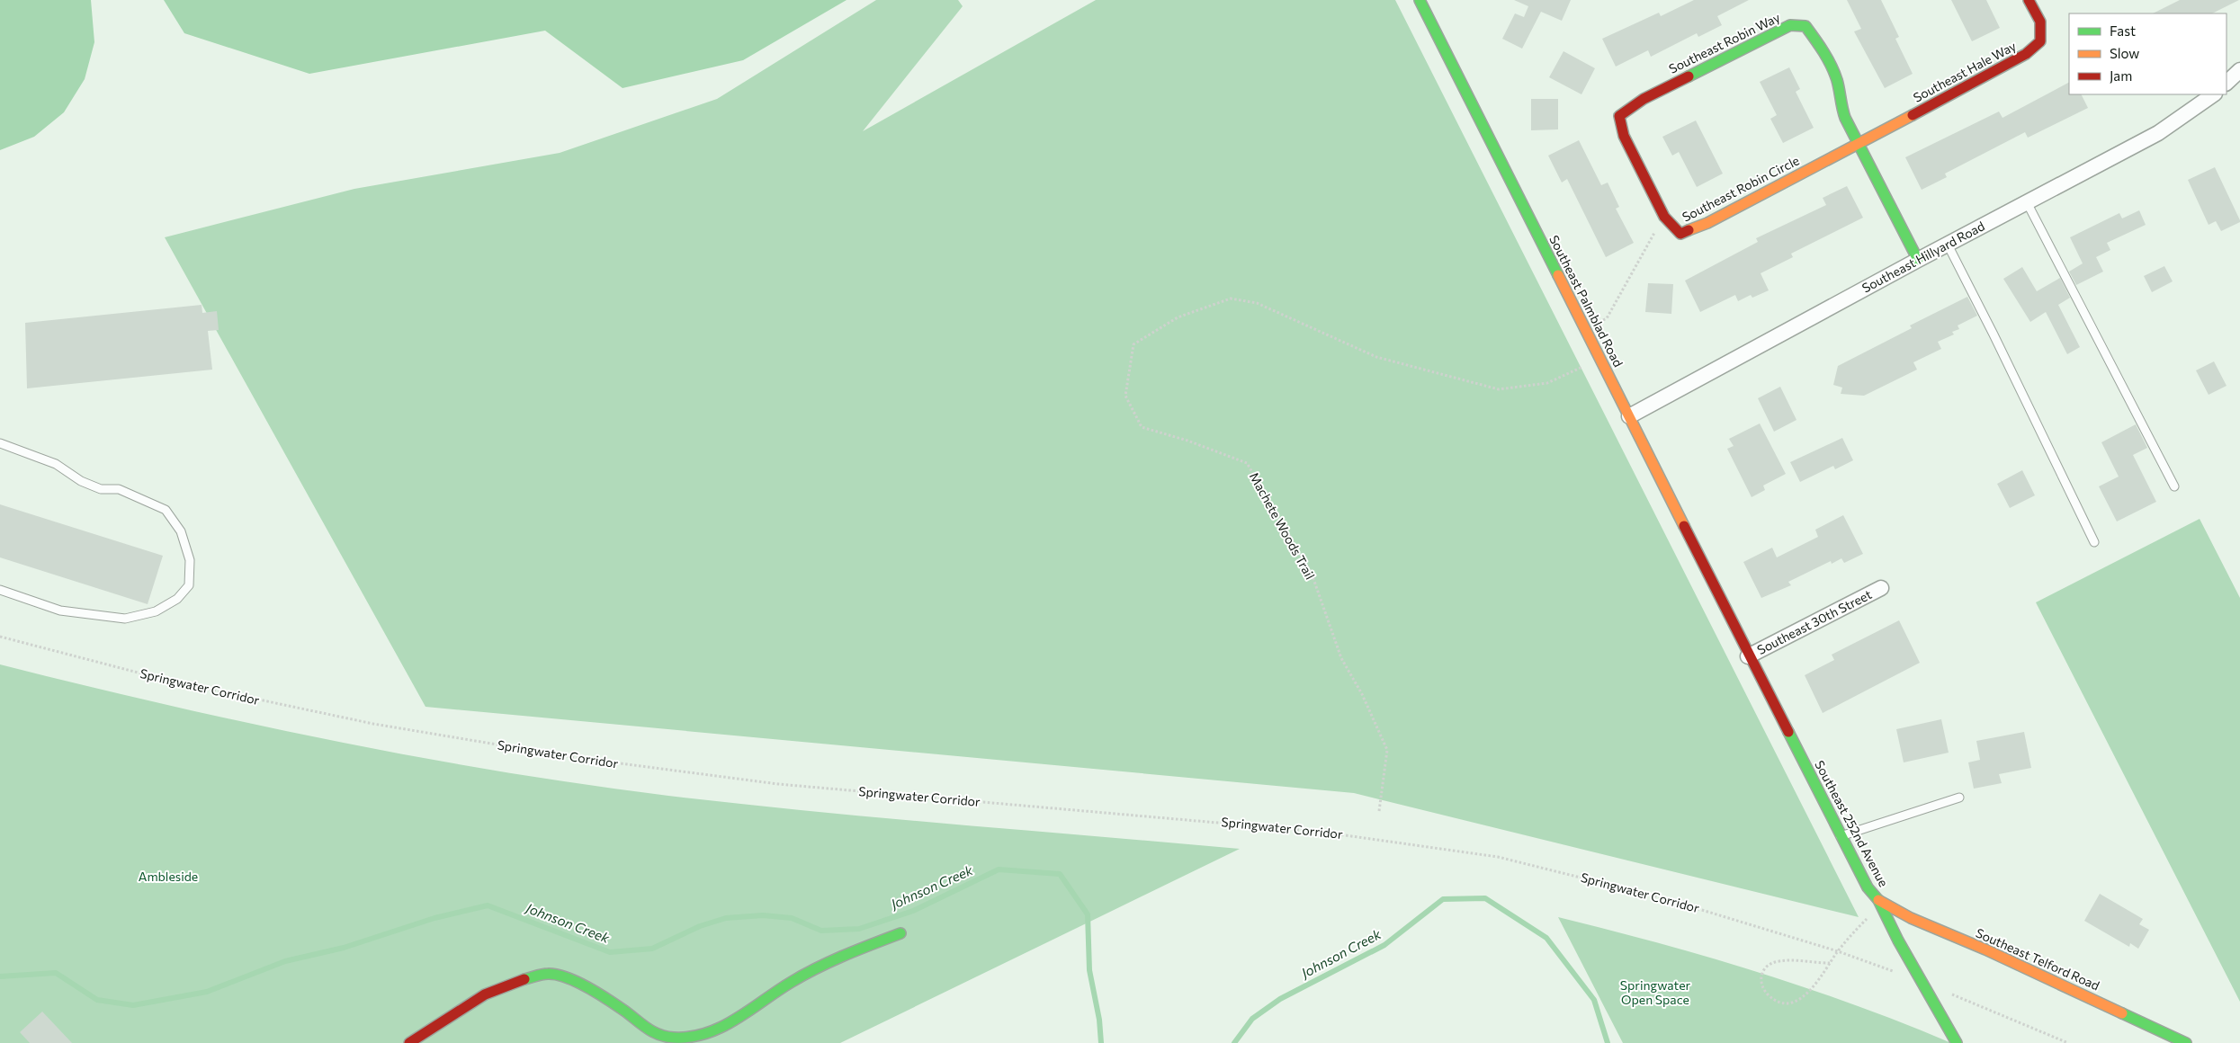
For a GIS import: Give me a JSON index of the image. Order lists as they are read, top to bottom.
{
  "streets": {
    "street": [
      "Southeast Robin Way",
      "Southeast Hale Way",
      "Southeast Robin Circle",
      "Southeast Hillyard Road",
      "Southeast Palmblad Road",
      "Southeast 30th Street",
      "Southeast 252nd Avenue",
      "Southeast Telford Road"
    ],
    "path": ["Machete Woods Trail", "Springwater Corridor"]
  },
  "crossings": [
    ["Southeast Robin Way", "Southeast Hale Way"],
    ["Southeast Robin Way", "Southeast Robin Circle"],
    ["Southeast Robin Way", "Southeast Hillyard Road"],
    ["Southeast Hale Way", "Southeast Robin Circle"],
    ["Southeast Hillyard Road", "Southeast Palmblad Road"],
    ["Southeast Palmblad Road", "Machete Woods Trail"],
    ["Southeast Palmblad Road", "Southeast 252nd Avenue"],
    ["Southeast 30th Street", "Southeast 252nd Avenue"],
    ["Southeast 252nd Avenue", "Southeast Telford Road"]
  ],
  "water": ["Johnson Creek"],
  "parks": ["Ambleside", "Springwater Open Space"],
  "legend": ["Fast", "Slow", "Jam"]
}
